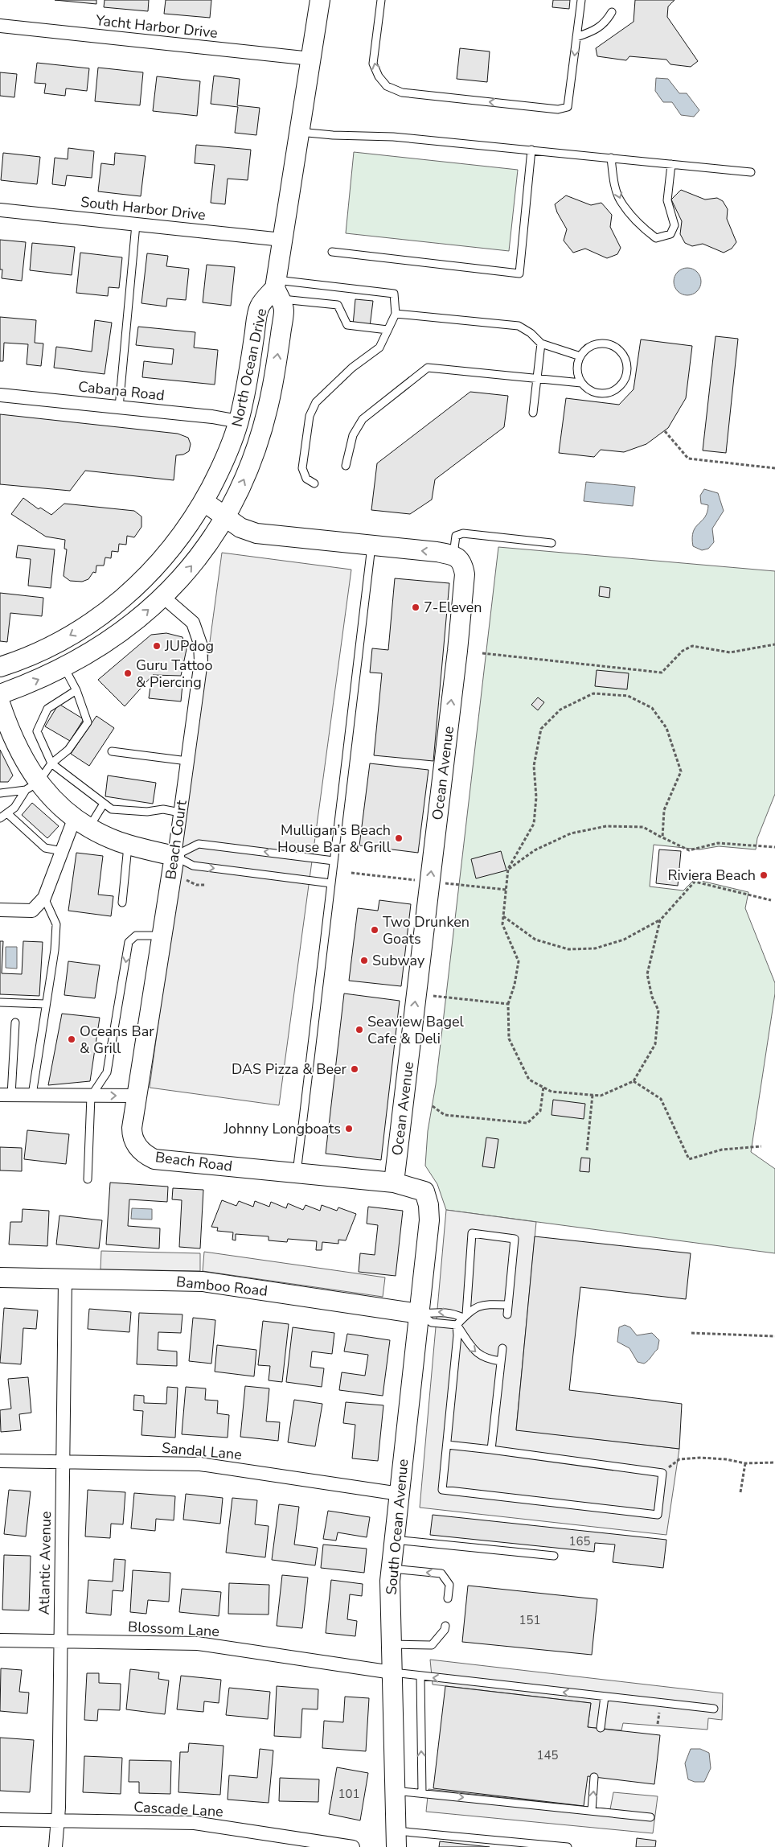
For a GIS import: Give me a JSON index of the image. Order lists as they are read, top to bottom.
{
  "streets": {
    "street": [
      "Yacht Harbor Drive",
      "South Harbor Drive",
      "North Ocean Drive",
      "Cabana Road",
      "Ocean Avenue",
      "Beach Court",
      "Beach Road",
      "Bamboo Road",
      "Sandal Lane",
      "South Ocean Avenue",
      "Atlantic Avenue",
      "Blossom Lane",
      "Cascade Lane"
    ]
  },
  "crossings": [
    ["Yacht Harbor Drive", "North Ocean Drive"],
    ["South Harbor Drive", "North Ocean Drive"],
    ["North Ocean Drive", "Cabana Road"],
    ["North Ocean Drive", "Beach Court"],
    ["Ocean Avenue", "Beach Road"],
    ["Ocean Avenue", "South Ocean Avenue"],
    ["Beach Court", "Beach Road"],
    ["Beach Road", "South Ocean Avenue"],
    ["Bamboo Road", "South Ocean Avenue"],
    ["Bamboo Road", "Atlantic Avenue"],
    ["Sandal Lane", "South Ocean Avenue"],
    ["Sandal Lane", "Atlantic Avenue"],
    ["South Ocean Avenue", "Blossom Lane"],
    ["Atlantic Avenue", "Blossom Lane"],
    ["Atlantic Avenue", "Cascade Lane"]
  ],
  "one_way": ["Ocean Avenue"],
  "places": [
    "7-Eleven",
    "JUPdog",
    "Guru Tattoo & Piercing",
    "Mulligan’s Beach House Bar & Grill",
    "Riviera Beach",
    "Two Drunken Goats",
    "Subway",
    "Seaview Bagel Cafe & Deli",
    "Oceans Bar & Grill",
    "DAS Pizza & Beer",
    "Johnny Longboats"
  ],
  "house_numbers": [
    "165",
    "151",
    "145",
    "101"
  ]
}
